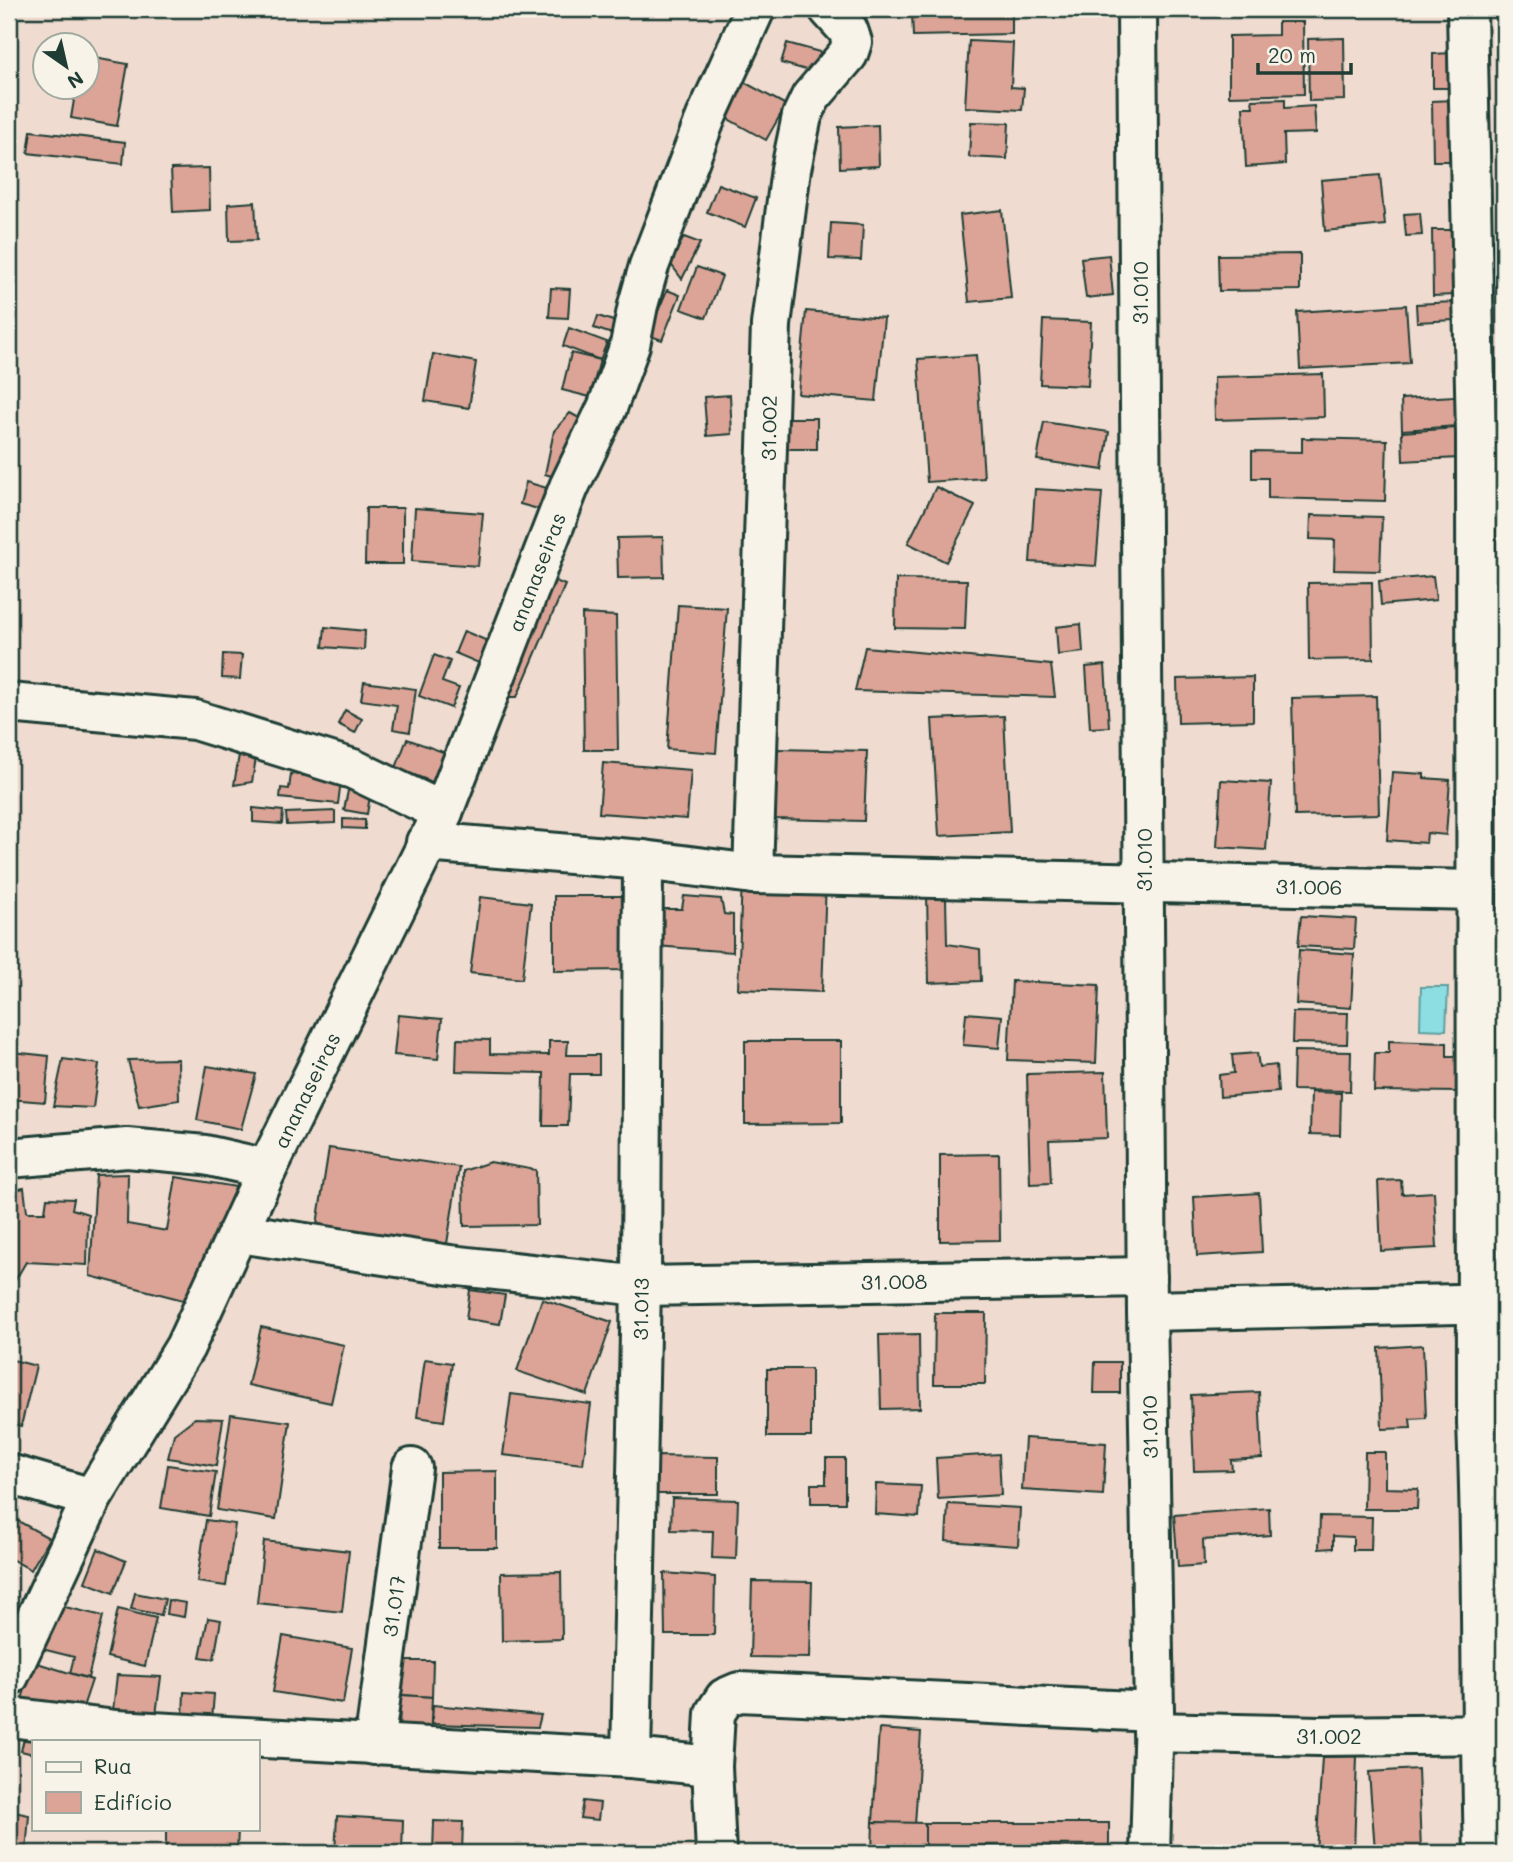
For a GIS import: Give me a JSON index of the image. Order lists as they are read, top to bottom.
{
  "streets": {
    "street": [
      "31.010",
      "31.002",
      "ananaseiras",
      "31.006",
      "31.008",
      "31.013",
      "31.017"
    ]
  },
  "crossings": [
    ["31.010", "31.002"],
    ["31.010", "31.006"],
    ["31.010", "31.008"],
    ["31.002", "31.006"],
    ["ananaseiras", "31.006"],
    ["ananaseiras", "31.008"],
    ["31.006", "31.013"],
    ["31.008", "31.013"]
  ],
  "legend": ["Rua", "Edifício"],
  "scale_bar": "20 m",
  "north": "bottom right"
}
